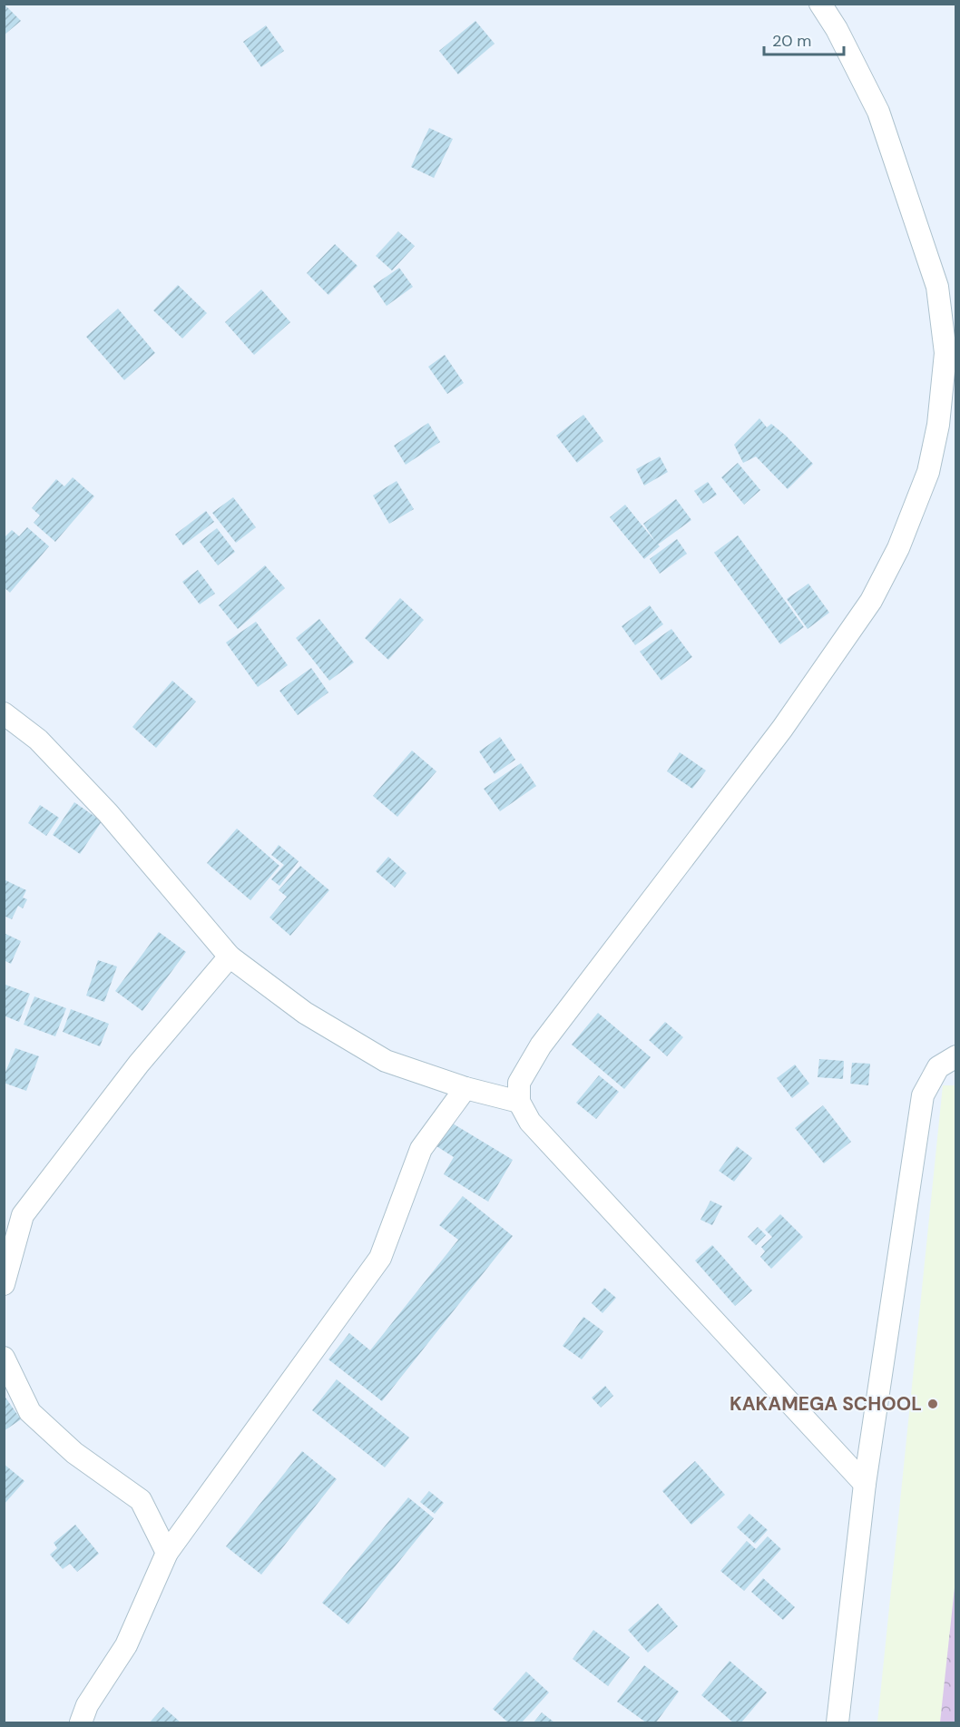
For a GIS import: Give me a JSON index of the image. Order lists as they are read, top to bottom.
{
  "places": ["KAKAMEGA SCHOOL"],
  "scale_bar": "20 m"
}
